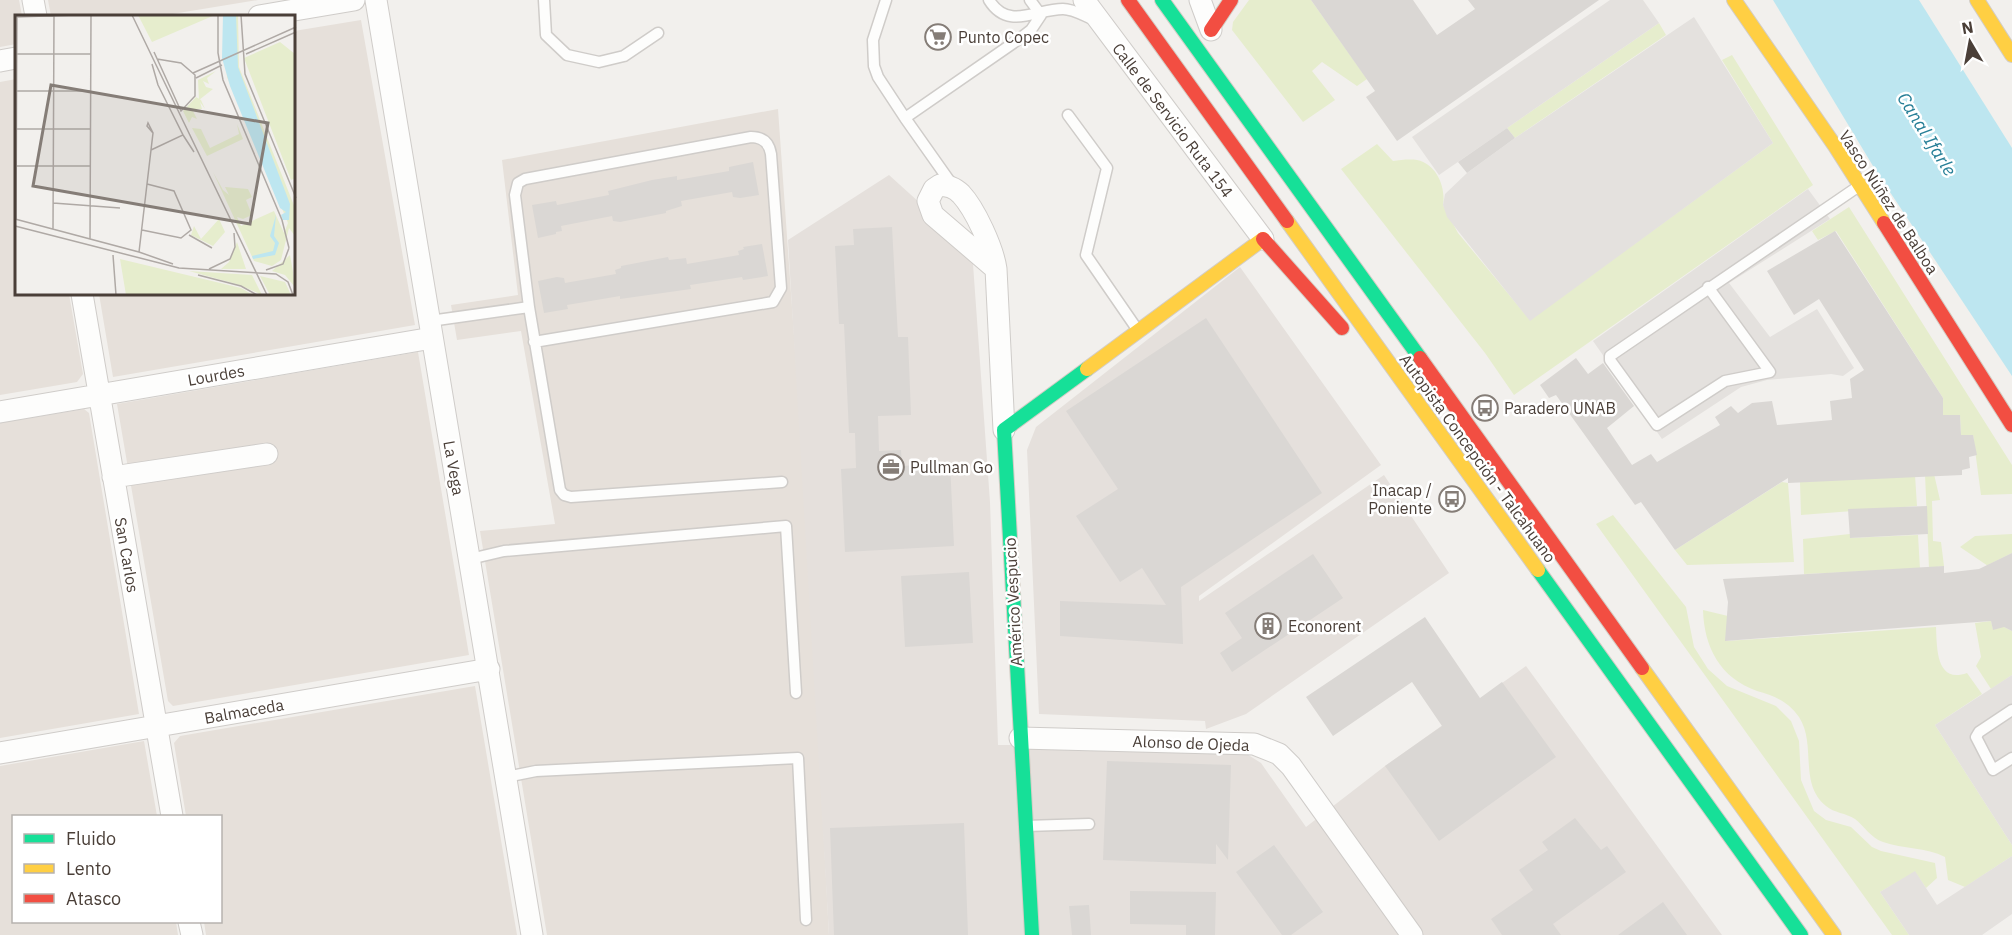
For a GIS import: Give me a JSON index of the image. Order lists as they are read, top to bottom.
{
  "streets": {
    "main road": ["Vasco Núñez de Balboa", "Autopista Concepción - Talcahuano", "Américo Vespucio"],
    "street": [
      "Calle de Servicio Ruta 154",
      "Lourdes",
      "La Vega",
      "San Carlos",
      "Balmaceda",
      "Alonso de Ojeda"
    ]
  },
  "crossings": [
    ["Lourdes", "La Vega"],
    ["Lourdes", "San Carlos"],
    ["La Vega", "Balmaceda"],
    ["San Carlos", "Balmaceda"],
    ["Américo Vespucio", "Alonso de Ojeda"]
  ],
  "water": ["Canal Ifarle"],
  "places": {
    "supermarket": ["Punto Copec"],
    "bus stop": ["Paradero UNAB", "Inacap / Poniente"],
    "office": ["Pullman Go"],
    "building": ["Econorent"]
  },
  "legend": ["Fluido", "Lento", "Atasco"],
  "north": "top"
}
